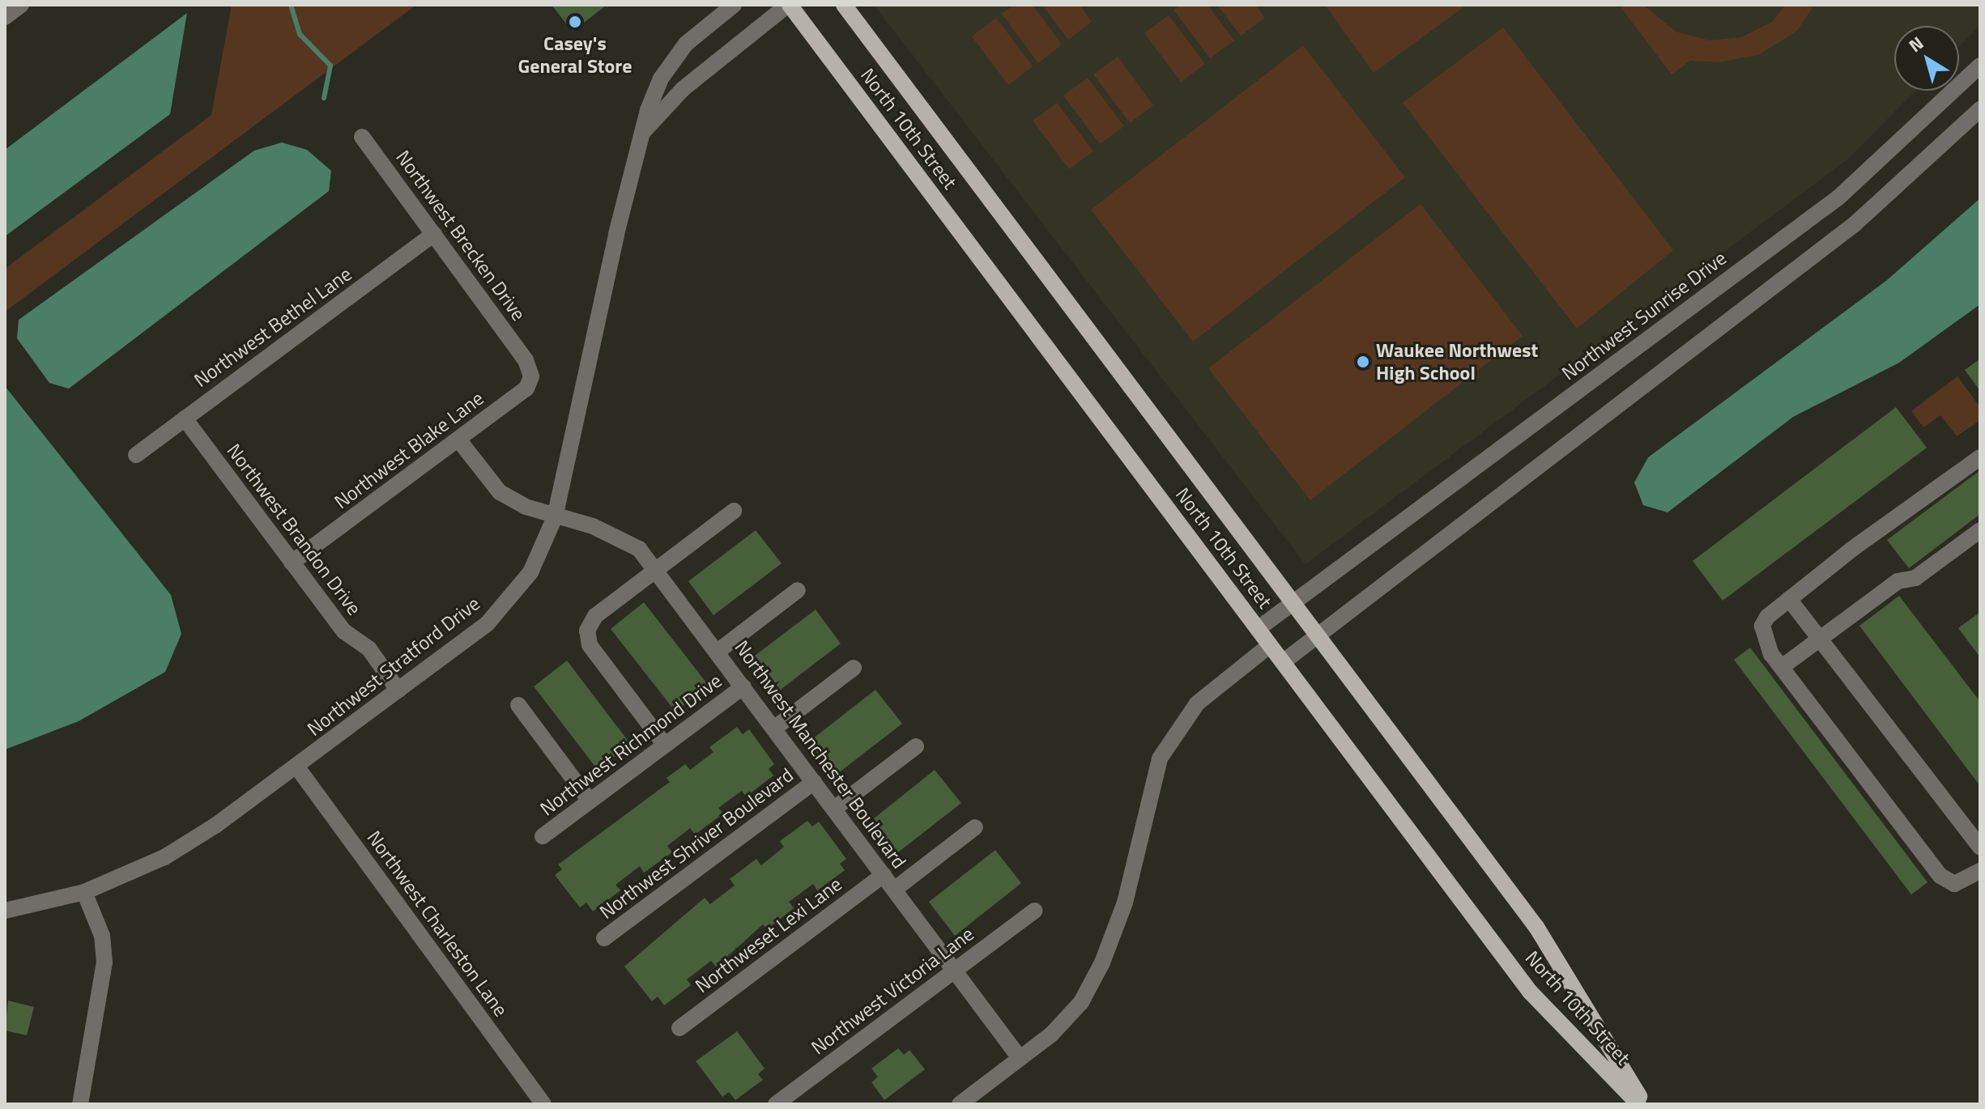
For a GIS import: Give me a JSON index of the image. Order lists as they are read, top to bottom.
{
  "streets": {
    "main road": ["North 10th Street"],
    "street": [
      "Northwest Brecken Drive",
      "Northwest Sunrise Drive",
      "Northwest Bethel Lane",
      "Northwest Blake Lane",
      "Northwest Brandon Drive",
      "Northwest Stratford Drive",
      "Northwest Richmond Drive",
      "Northwest Manchester Boulevard",
      "Northwest Shriver Boulevard",
      "Northwest Charleston Lane",
      "Northweset Lexi Lane",
      "Northwest Victoria Lane"
    ]
  },
  "crossings": [
    ["North 10th Street", "Northwest Sunrise Drive"],
    ["North 10th Street", "Northwest Stratford Drive"],
    ["Northwest Brecken Drive", "Northwest Bethel Lane"],
    ["Northwest Brecken Drive", "Northwest Blake Lane"],
    ["Northwest Bethel Lane", "Northwest Brandon Drive"],
    ["Northwest Blake Lane", "Northwest Brandon Drive"],
    ["Northwest Blake Lane", "Northwest Manchester Boulevard"],
    ["Northwest Brandon Drive", "Northwest Stratford Drive"],
    ["Northwest Stratford Drive", "Northwest Manchester Boulevard"],
    ["Northwest Stratford Drive", "Northwest Charleston Lane"],
    ["Northwest Richmond Drive", "Northwest Manchester Boulevard"],
    ["Northwest Manchester Boulevard", "Northwest Shriver Boulevard"],
    ["Northwest Manchester Boulevard", "Northweset Lexi Lane"],
    ["Northwest Manchester Boulevard", "Northwest Victoria Lane"]
  ],
  "places": ["Casey's General Store", "Waukee Northwest High School"],
  "north": "top left"
}
